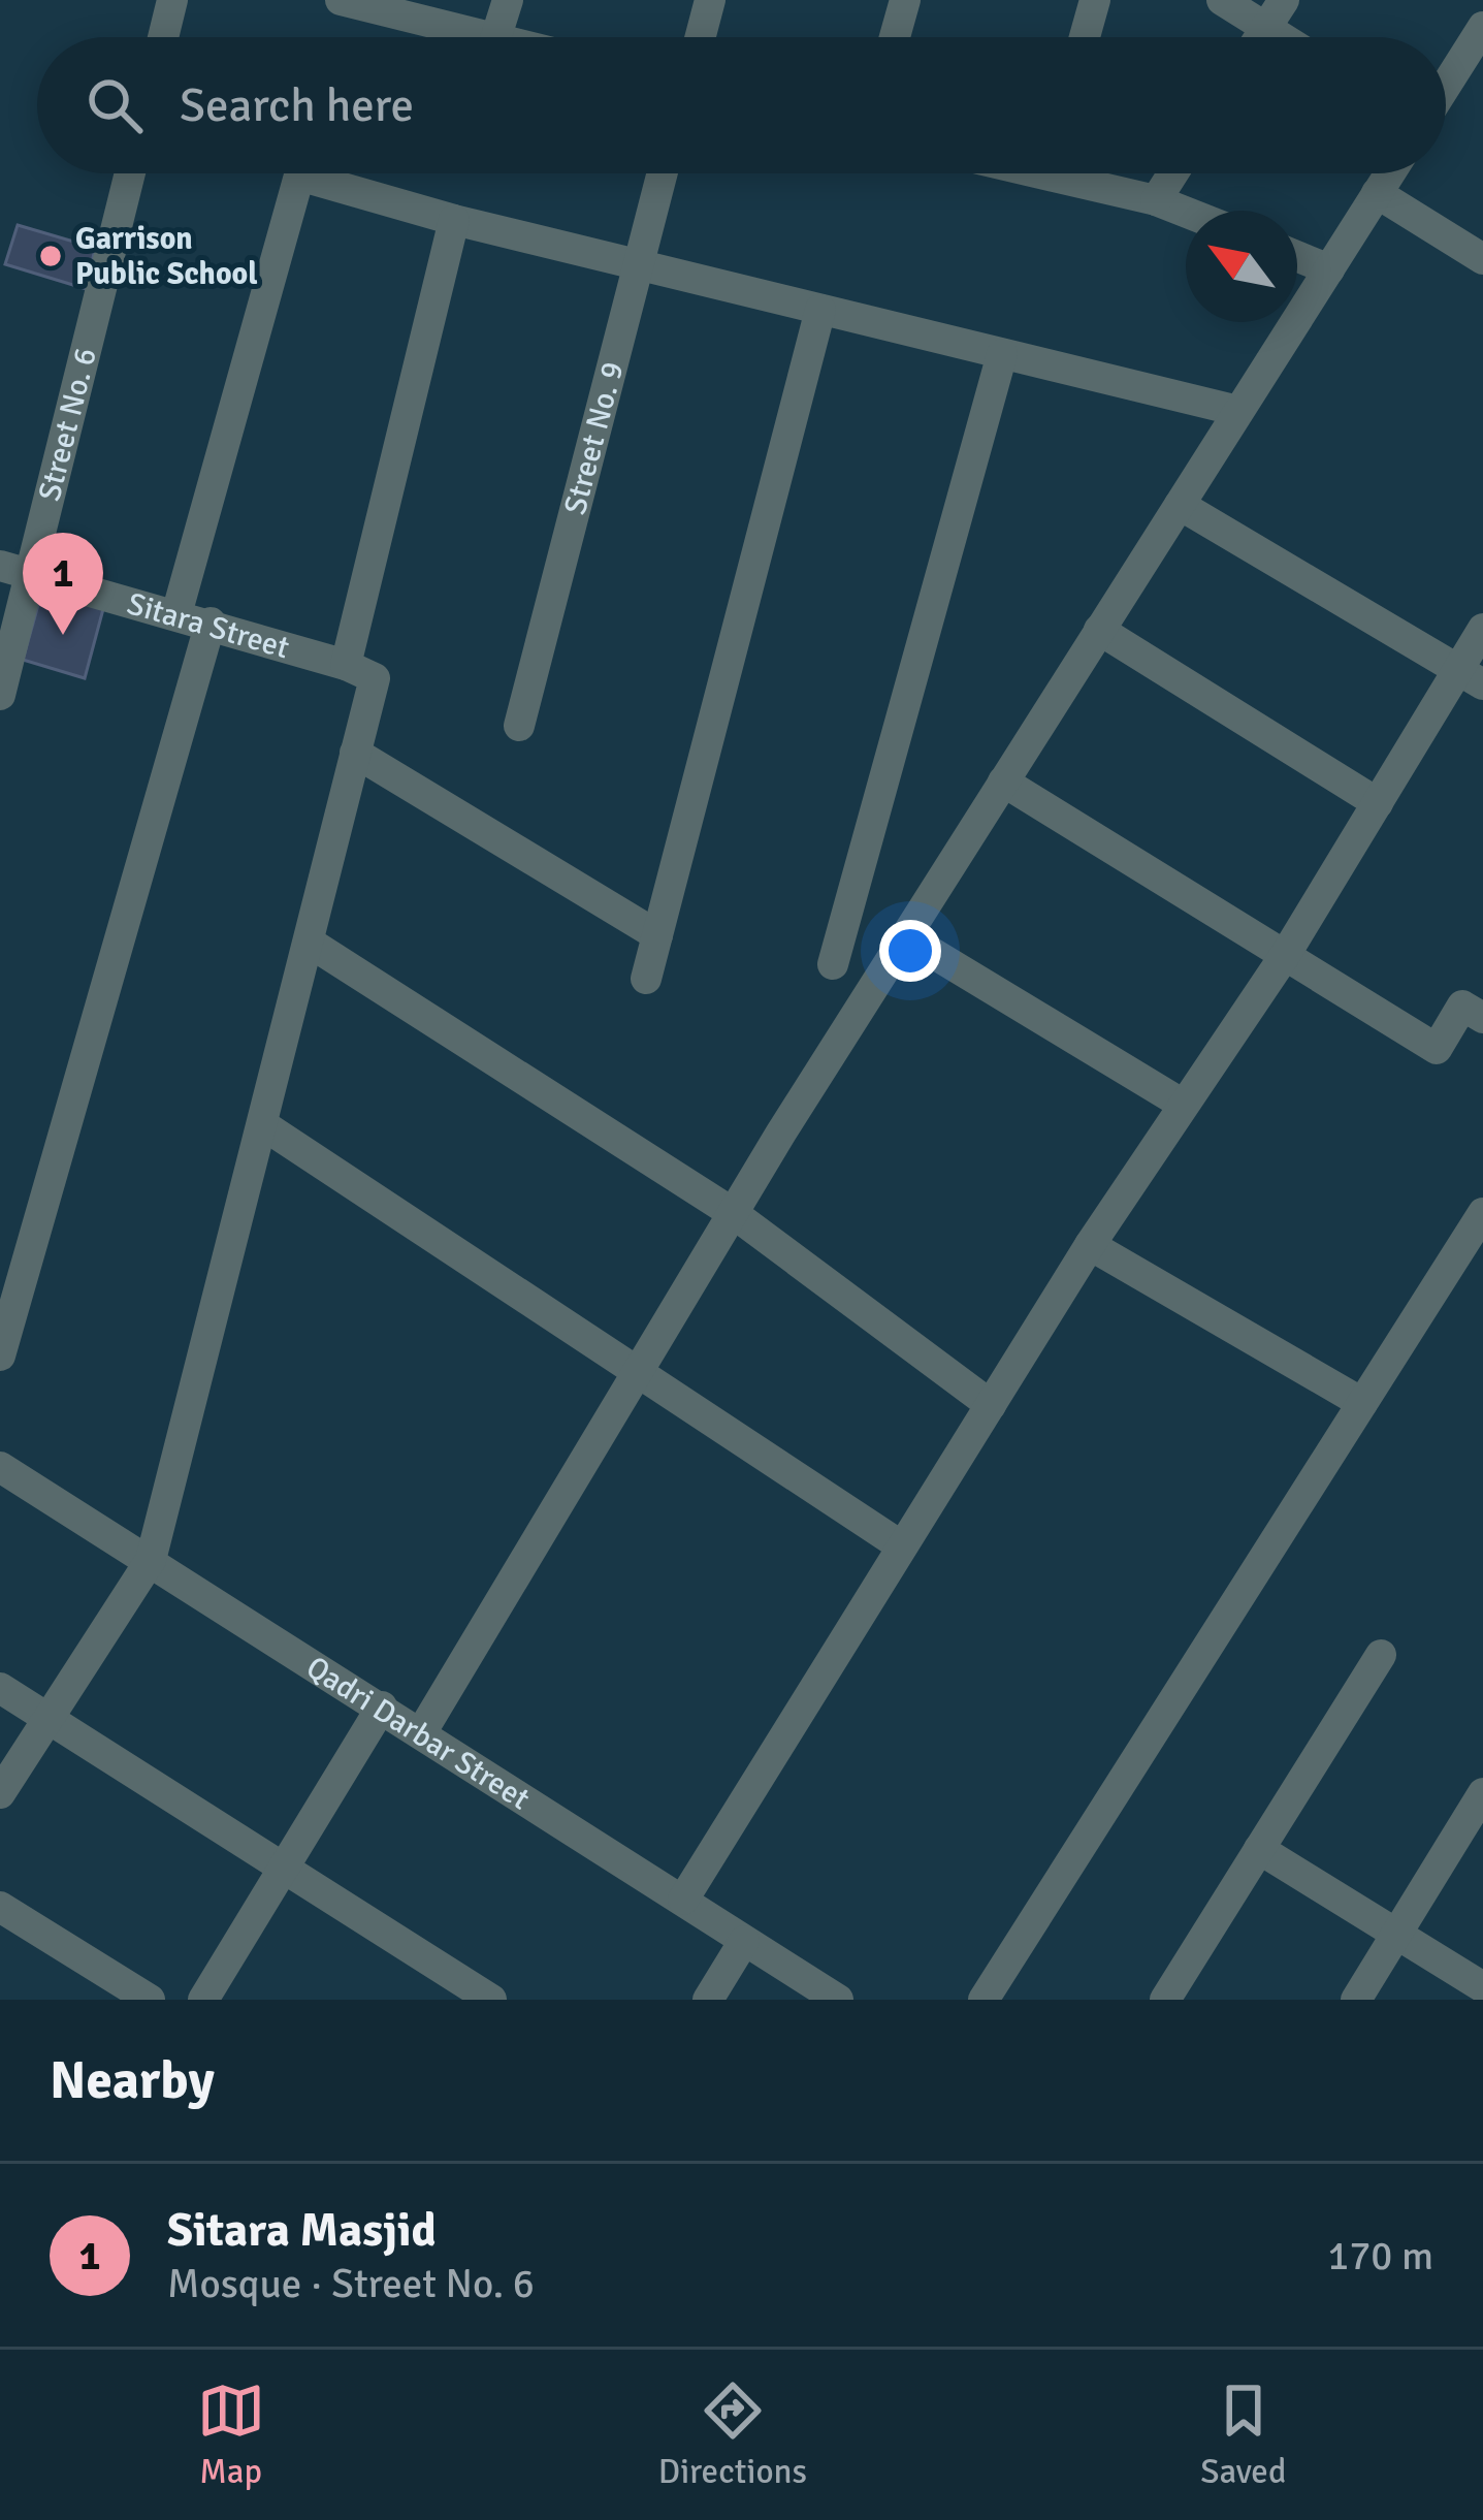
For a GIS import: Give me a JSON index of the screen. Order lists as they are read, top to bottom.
{
  "streets": {
    "street": [
      "Street No. 6",
      "Street No. 9",
      "Sitara Street",
      "Qadri Darbar Street"
    ]
  },
  "crossings": [
    ["Street No. 6", "Sitara Street"]
  ],
  "places": ["Garrison Public School"],
  "north": "top left",
  "page": {
    "search": "Search here",
    "pins": "1",
    "heading": "Nearby",
    "list": [
      {
        "mark": "1",
        "name": "Sitara Masjid",
        "note": "Mosque · Street No. 6",
        "value": "170 m"
      }
    ],
    "nav": ["Map", "Directions", "Saved"]
  }
}
